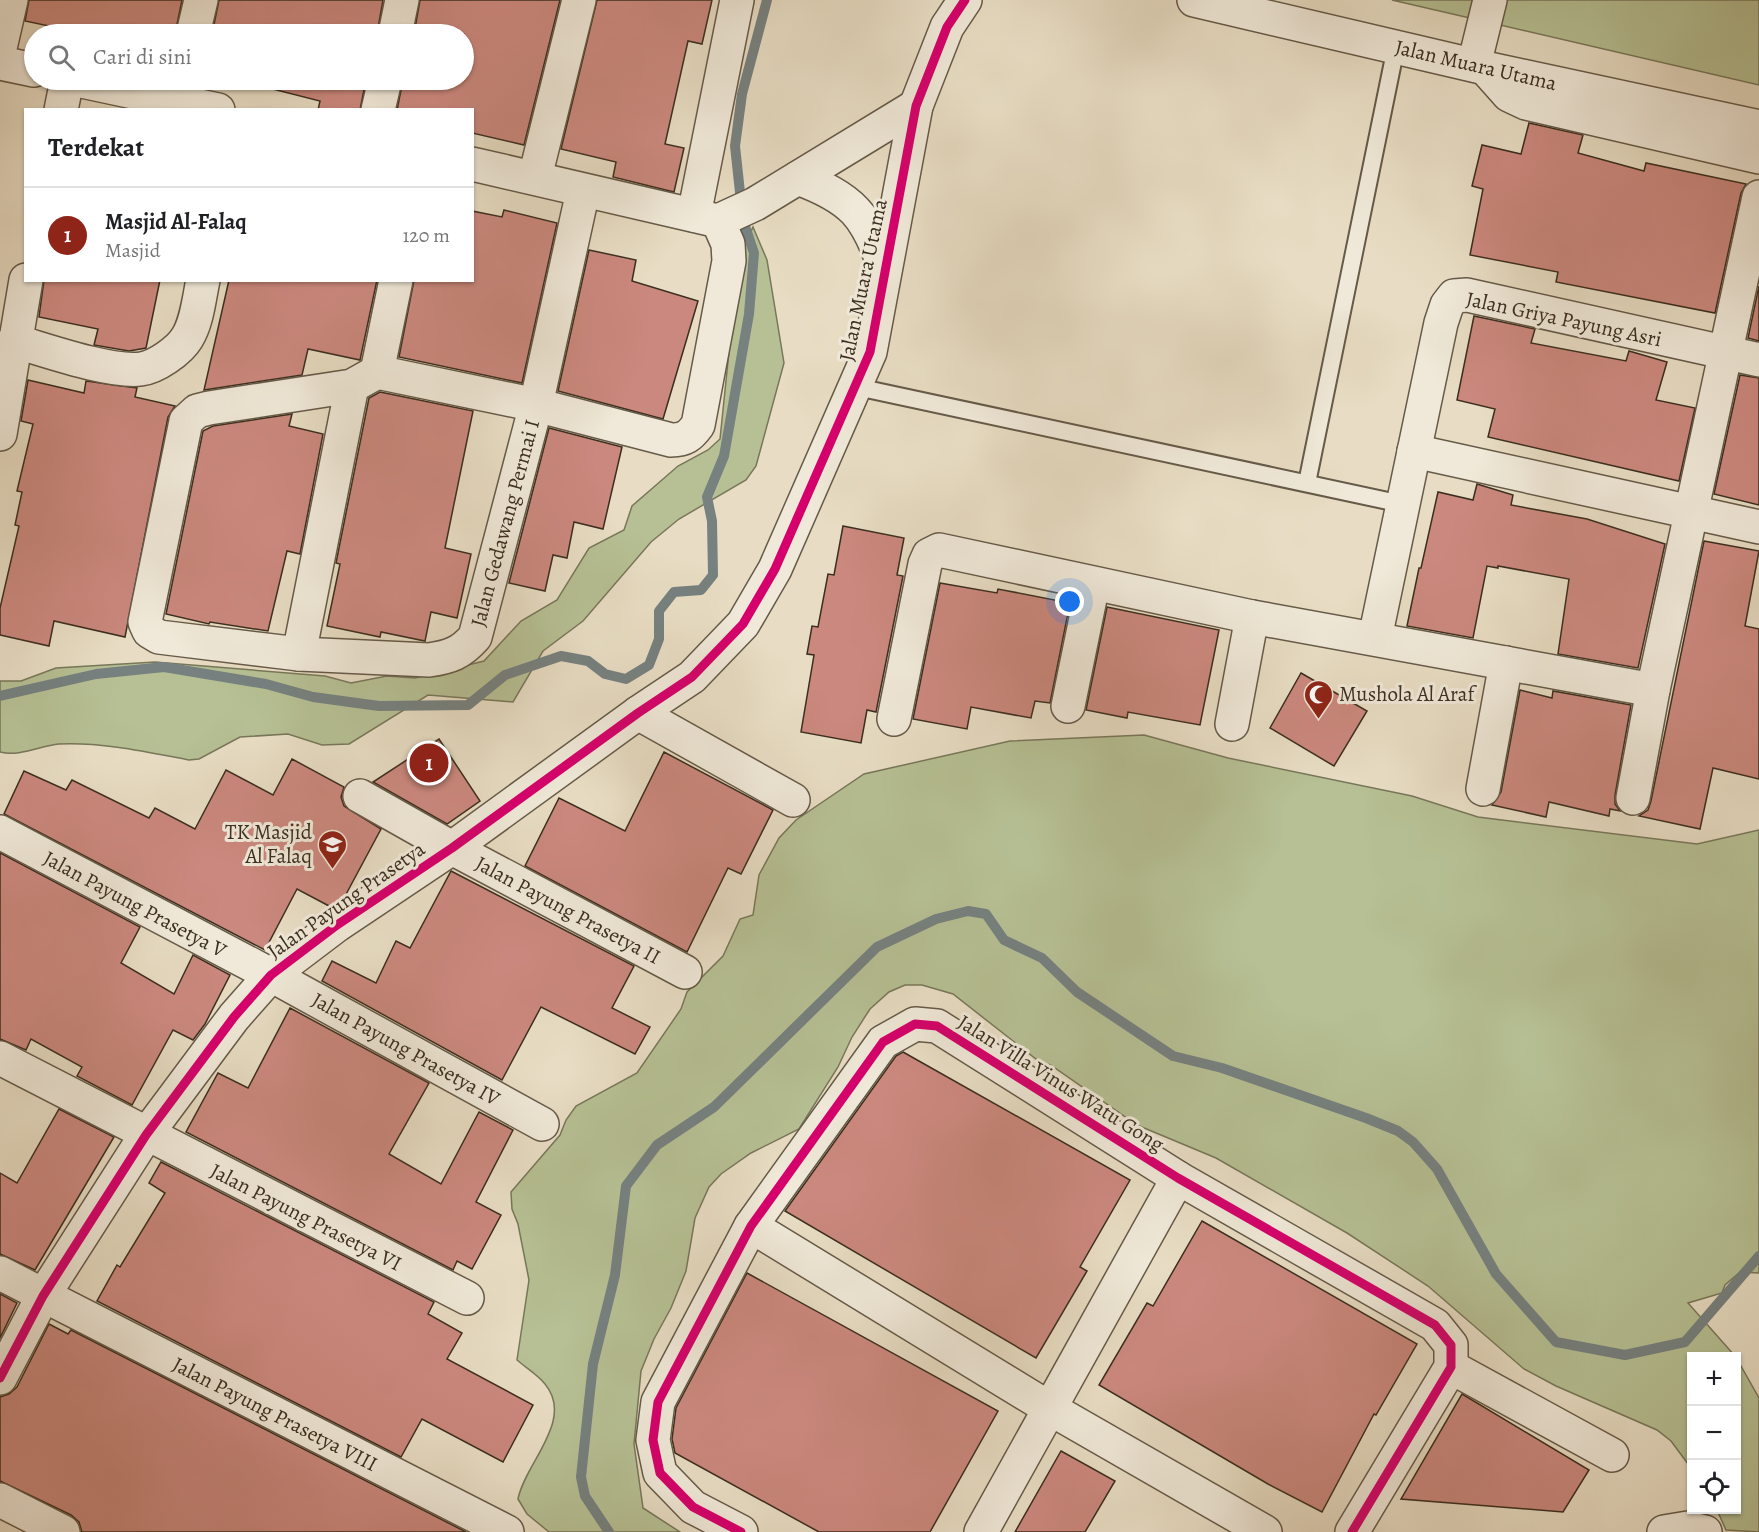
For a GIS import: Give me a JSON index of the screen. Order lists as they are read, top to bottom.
{
  "streets": {
    "street": [
      "Jalan Muara Utama",
      "Jalan Griya Payung Asri",
      "Jalan Gedawang Permai I",
      "Jalan Payung Prasetya",
      "Jalan Payung Prasetya V",
      "Jalan Payung Prasetya II",
      "Jalan Payung Prasetya IV",
      "Jalan Villa Vinus Watu Gong",
      "Jalan Payung Prasetya VI",
      "Jalan Payung Prasetya VIII"
    ]
  },
  "crossings": [
    ["Jalan Muara Utama", "Jalan Payung Prasetya"],
    ["Jalan Payung Prasetya", "Jalan Payung Prasetya V"],
    ["Jalan Payung Prasetya", "Jalan Payung Prasetya II"],
    ["Jalan Payung Prasetya", "Jalan Payung Prasetya IV"],
    ["Jalan Payung Prasetya", "Jalan Payung Prasetya VI"],
    ["Jalan Payung Prasetya", "Jalan Payung Prasetya VIII"],
    ["Jalan Payung Prasetya V", "Jalan Payung Prasetya IV"]
  ],
  "places": {
    "mosque": ["Mushola Al Araf"],
    "school or university": ["TK Masjid Al Falaq"]
  },
  "page": {
    "search": "Cari di sini",
    "heading": "Terdekat",
    "list": [
      {
        "mark": "1",
        "name": "Masjid Al-Falaq",
        "note": "Masjid",
        "value": "120 m"
      }
    ],
    "pins": "1",
    "map_buttons": ["+", "−"]
  }
}
